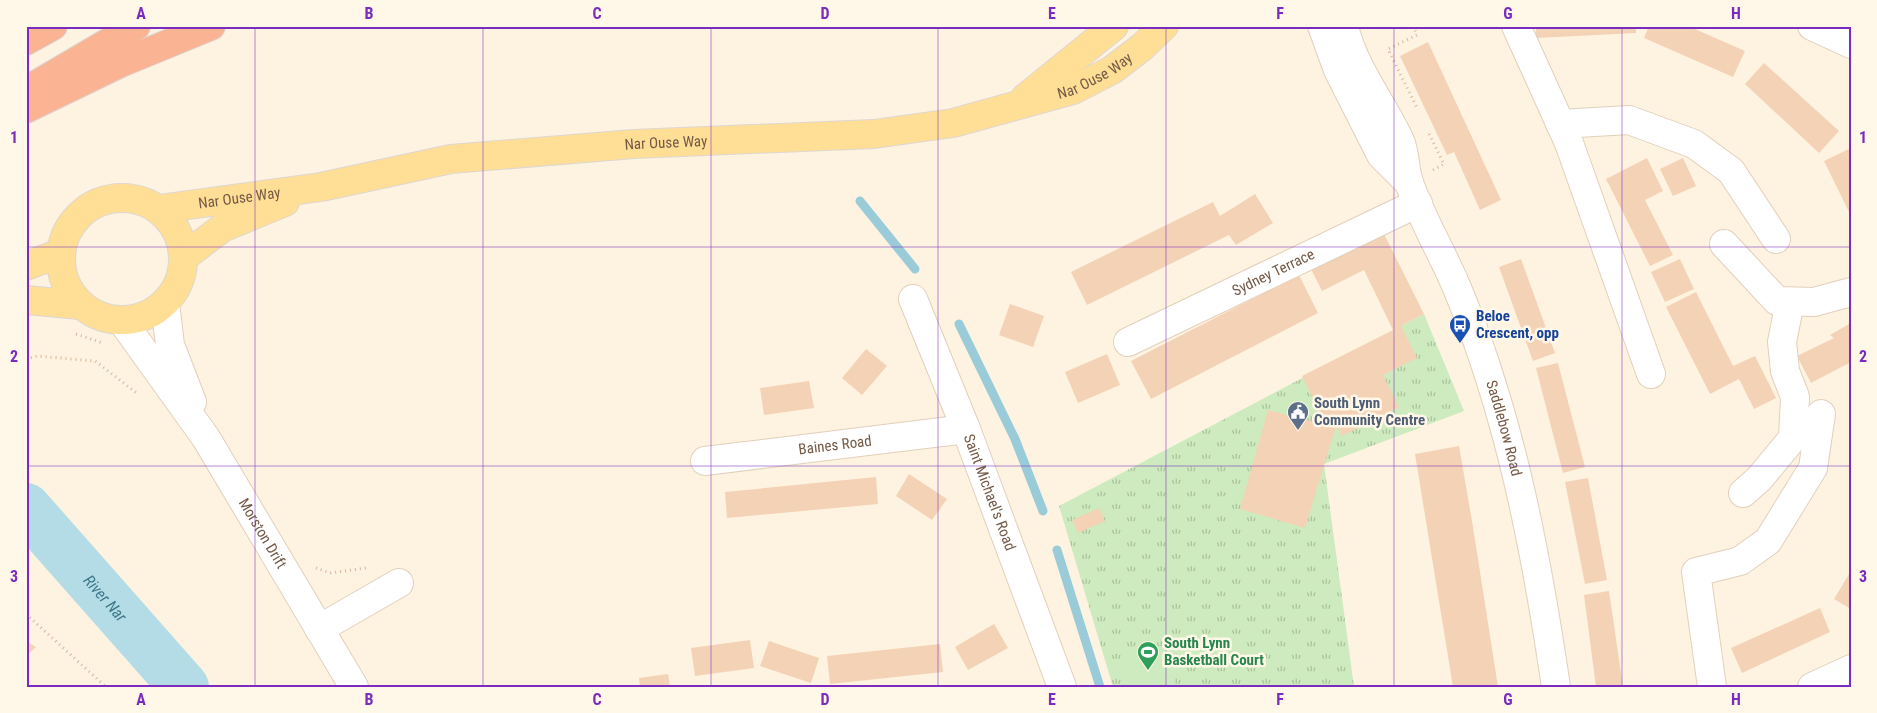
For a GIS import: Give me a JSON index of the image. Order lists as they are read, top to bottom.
{
  "streets": {
    "main road": ["Nar Ouse Way"],
    "street": [
      "Sydney Terrace",
      "Saddlebow Road",
      "Baines Road",
      "Saint Michael's Road",
      "Morston Drift"
    ]
  },
  "crossings": [
    ["Nar Ouse Way", "Morston Drift"],
    ["Sydney Terrace", "Saddlebow Road"],
    ["Baines Road", "Saint Michael's Road"]
  ],
  "water": ["River Nar"],
  "places": {
    "bus stop": ["Beloe Crescent, opp"],
    "public building": ["South Lynn Community Centre"],
    "sports": ["South Lynn Basketball Court"]
  },
  "grid": {
    "columns": [
      "A",
      "B",
      "C",
      "D",
      "E",
      "F",
      "G",
      "H"
    ],
    "rows": ["1", "2", "3"]
  }
}
